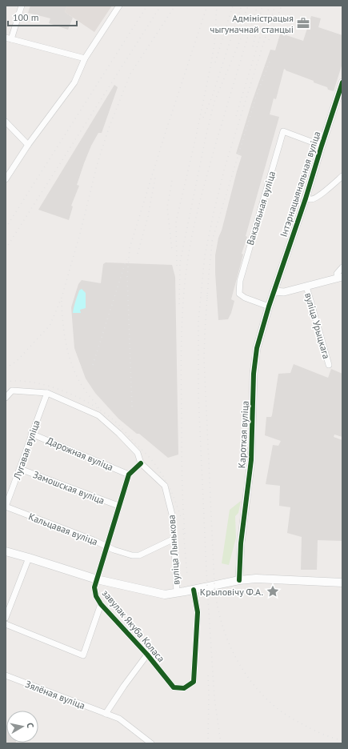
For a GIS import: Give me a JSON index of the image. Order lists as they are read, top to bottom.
{
  "streets": {
    "street": [
      "Інтэрнацыянальная вуліца",
      "Вакзальная вуліца",
      "вуліца Урыцкага",
      "Кароткая вуліца",
      "Лугавая вуліца",
      "Дарожная вуліца",
      "Замошская вуліца",
      "Кальцавая вуліца",
      "вуліца Лынькова",
      "завулак Якуба Коласа",
      "Зялёная вуліца"
    ]
  },
  "crossings": [
    ["Інтэрнацыянальная вуліца", "Вакзальная вуліца"],
    ["Інтэрнацыянальная вуліца", "Кароткая вуліца"],
    ["Вакзальная вуліца", "Кароткая вуліца"],
    ["Лугавая вуліца", "Дарожная вуліца"],
    ["Лугавая вуліца", "Замошская вуліца"],
    ["Лугавая вуліца", "Кальцавая вуліца"],
    ["Лугавая вуліца", "вуліца Лынькова"],
    ["Дарожная вуліца", "завулак Якуба Коласа"],
    ["Замошская вуліца", "завулак Якуба Коласа"],
    ["Кальцавая вуліца", "вуліца Лынькова"],
    ["Кальцавая вуліца", "завулак Якуба Коласа"],
    ["вуліца Лынькова", "завулак Якуба Коласа"]
  ],
  "places": {
    "office": ["Адміністрацыя чыгуначнай станцыі"],
    "place": ["Крыловічу Ф.А."]
  },
  "scale_bar": "100 m",
  "north": "right"
}
